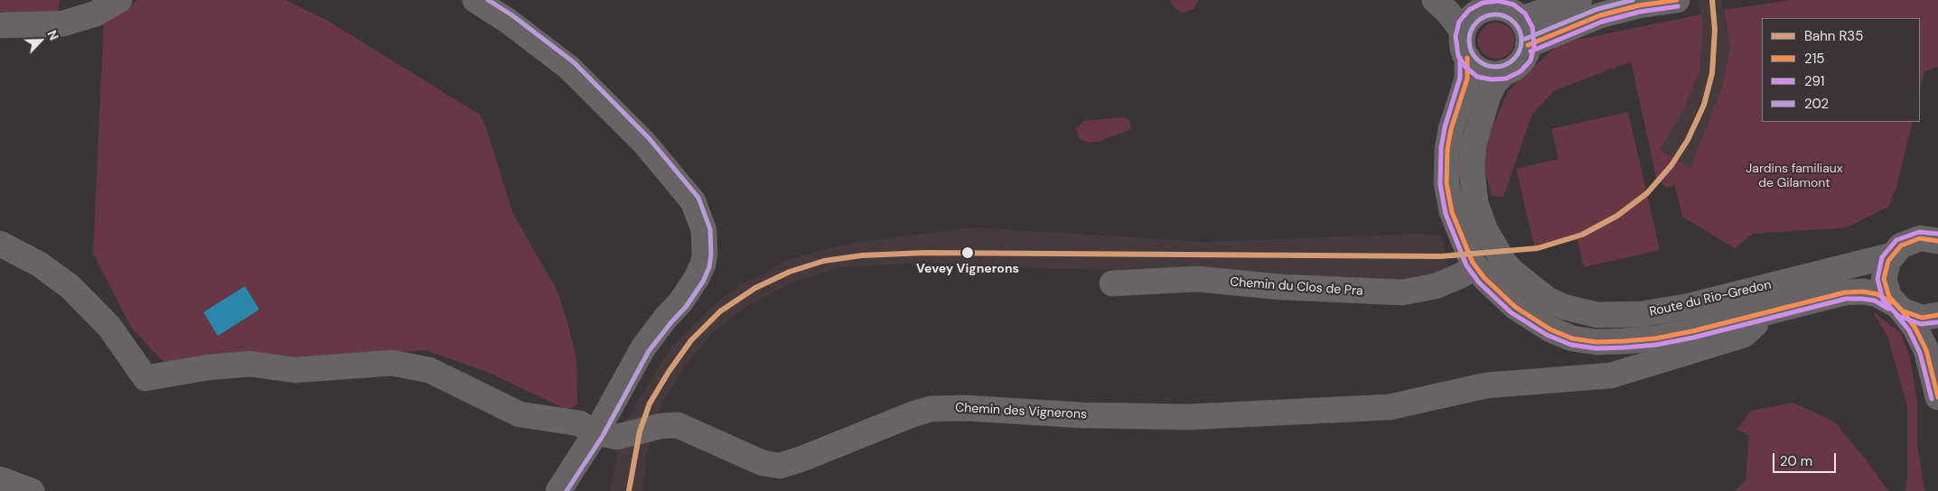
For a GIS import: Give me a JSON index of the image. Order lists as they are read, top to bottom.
{
  "streets": {
    "street": ["Chemin du Clos de Pra", "Route du Rio-Gredon", "Chemin des Vignerons"]
  },
  "crossings": [
    ["Chemin du Clos de Pra", "Route du Rio-Gredon"],
    ["Route du Rio-Gredon", "Chemin des Vignerons"]
  ],
  "parks": ["Jardins familiaux de Gilamont"],
  "places": ["Vevey Vignerons"],
  "lines": [
    "rail line R35",
    "transit line 215",
    "transit line 202",
    "transit line 291"
  ],
  "legend": [
    "Bahn R35",
    "215",
    "291",
    "202"
  ],
  "scale_bar": "20 m",
  "north": "top right"
}
